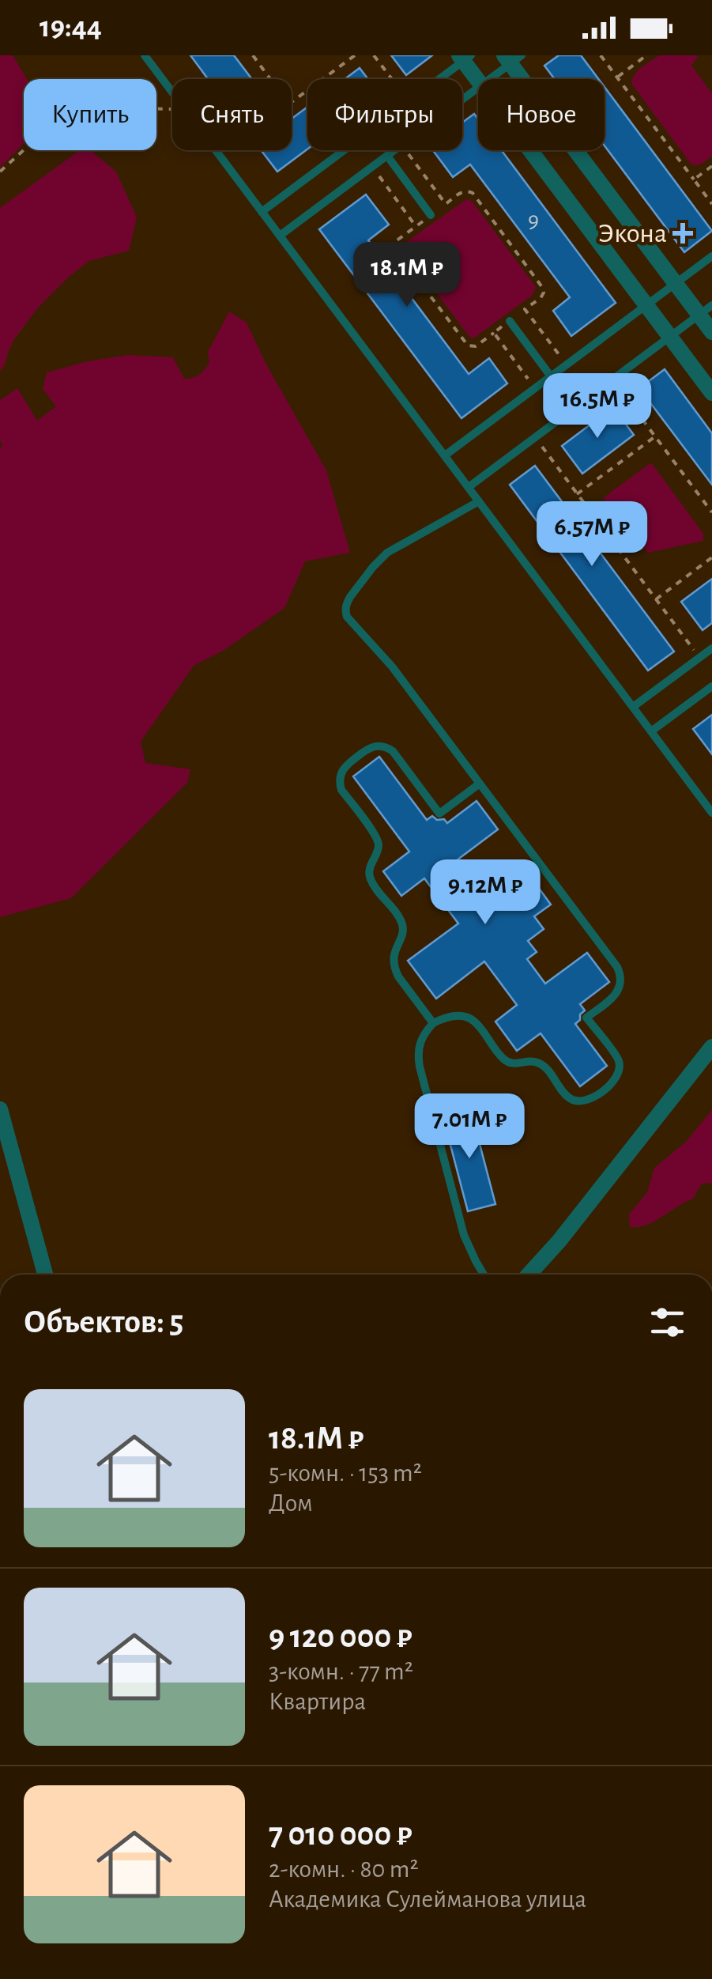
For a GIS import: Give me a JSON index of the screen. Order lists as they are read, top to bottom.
{
  "places": {
    "health": ["Экона"]
  },
  "house_numbers": ["9"],
  "page": {
    "status": "19:44",
    "chip": [
      "Купить",
      "Снять",
      "Фильтры",
      "Новое"
    ],
    "price": [
      "18.1M ₽",
      "16.5M ₽",
      "6.57M ₽",
      "9.12M ₽",
      "7.01M ₽"
    ],
    "heading": "Объектов: 5",
    "list": [
      {
        "name": "18.1M ₽",
        "note": "5-комн. · 153 m² · Дом"
      },
      {
        "name": "9 120 000 ₽",
        "note": "3-комн. · 77 m² · Квартира"
      },
      {
        "name": "7 010 000 ₽",
        "note": "2-комн. · 80 m² · Академика Сулейманова улица"
      }
    ]
  }
}
